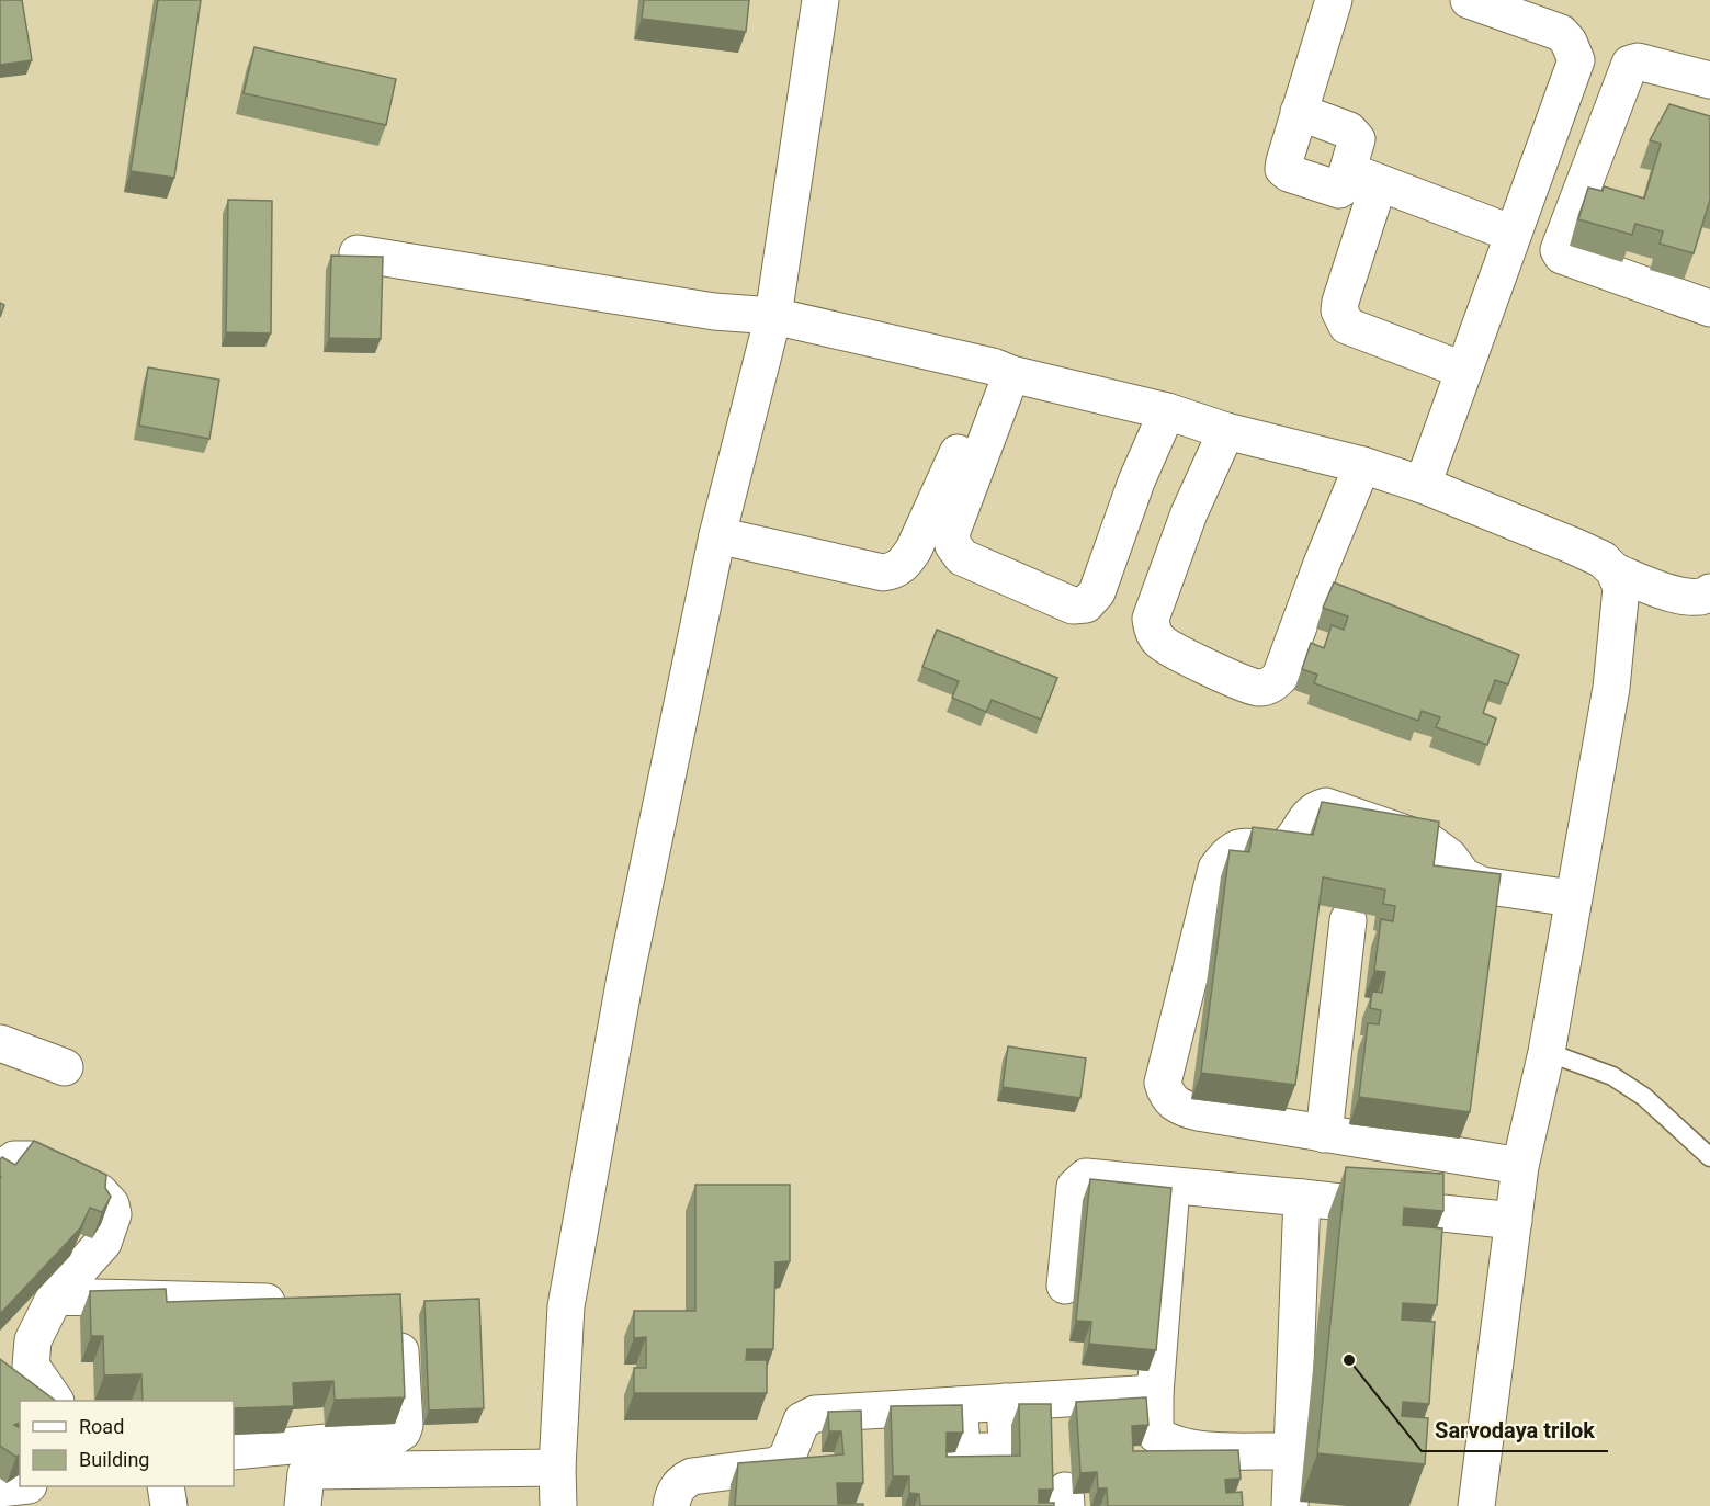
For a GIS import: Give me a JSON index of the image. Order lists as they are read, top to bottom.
{
  "places": ["Sarvodaya trilok"],
  "legend": ["Road", "Building"]
}
